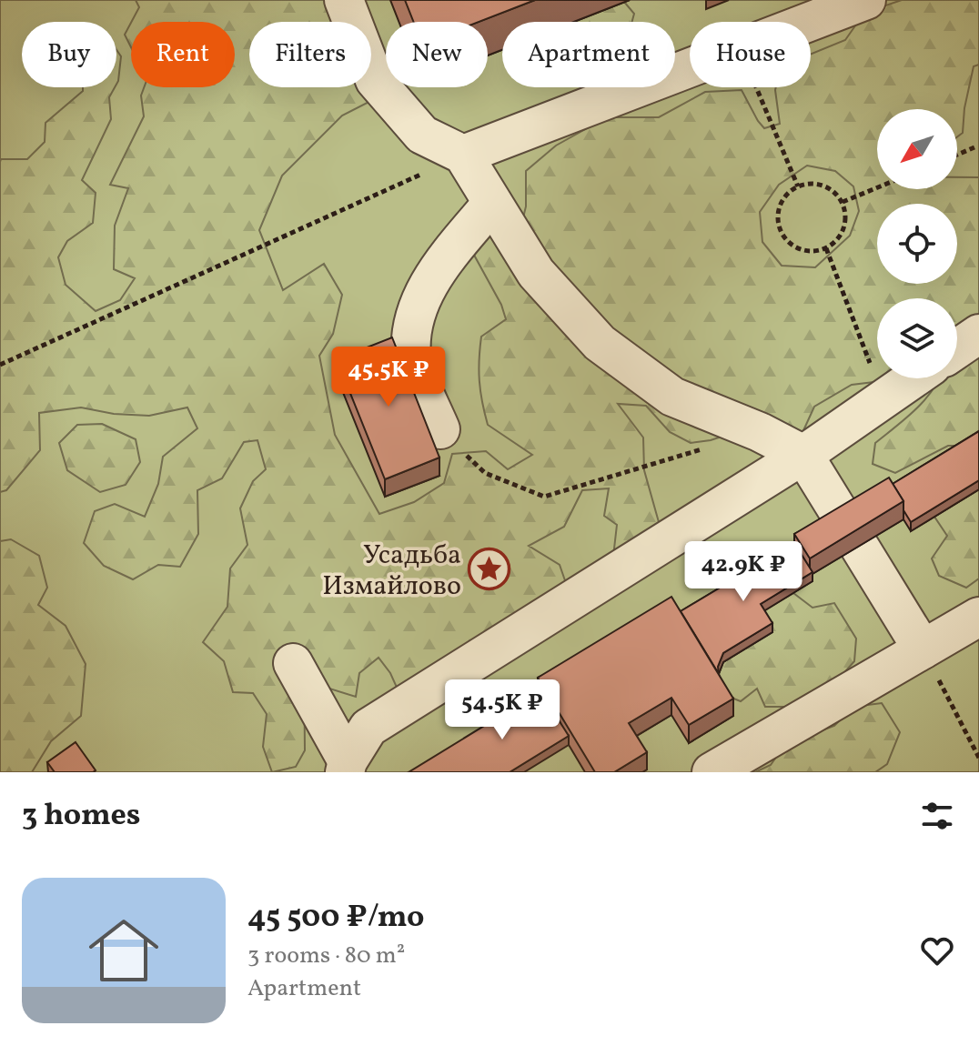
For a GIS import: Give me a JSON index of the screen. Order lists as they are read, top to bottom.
{
  "places": {
    "place": ["Усадьба Измайлово"]
  },
  "north": "bottom left",
  "page": {
    "chip": [
      "Buy",
      "Rent",
      "Filters",
      "New",
      "Apartment",
      "House"
    ],
    "price": ["45.5K ₽", "42.9K ₽", "54.5K ₽"],
    "heading": "3 homes",
    "list": [
      {
        "name": "45 500 ₽/mo",
        "note": "3 rooms · 80 m² · Apartment"
      }
    ]
  }
}
